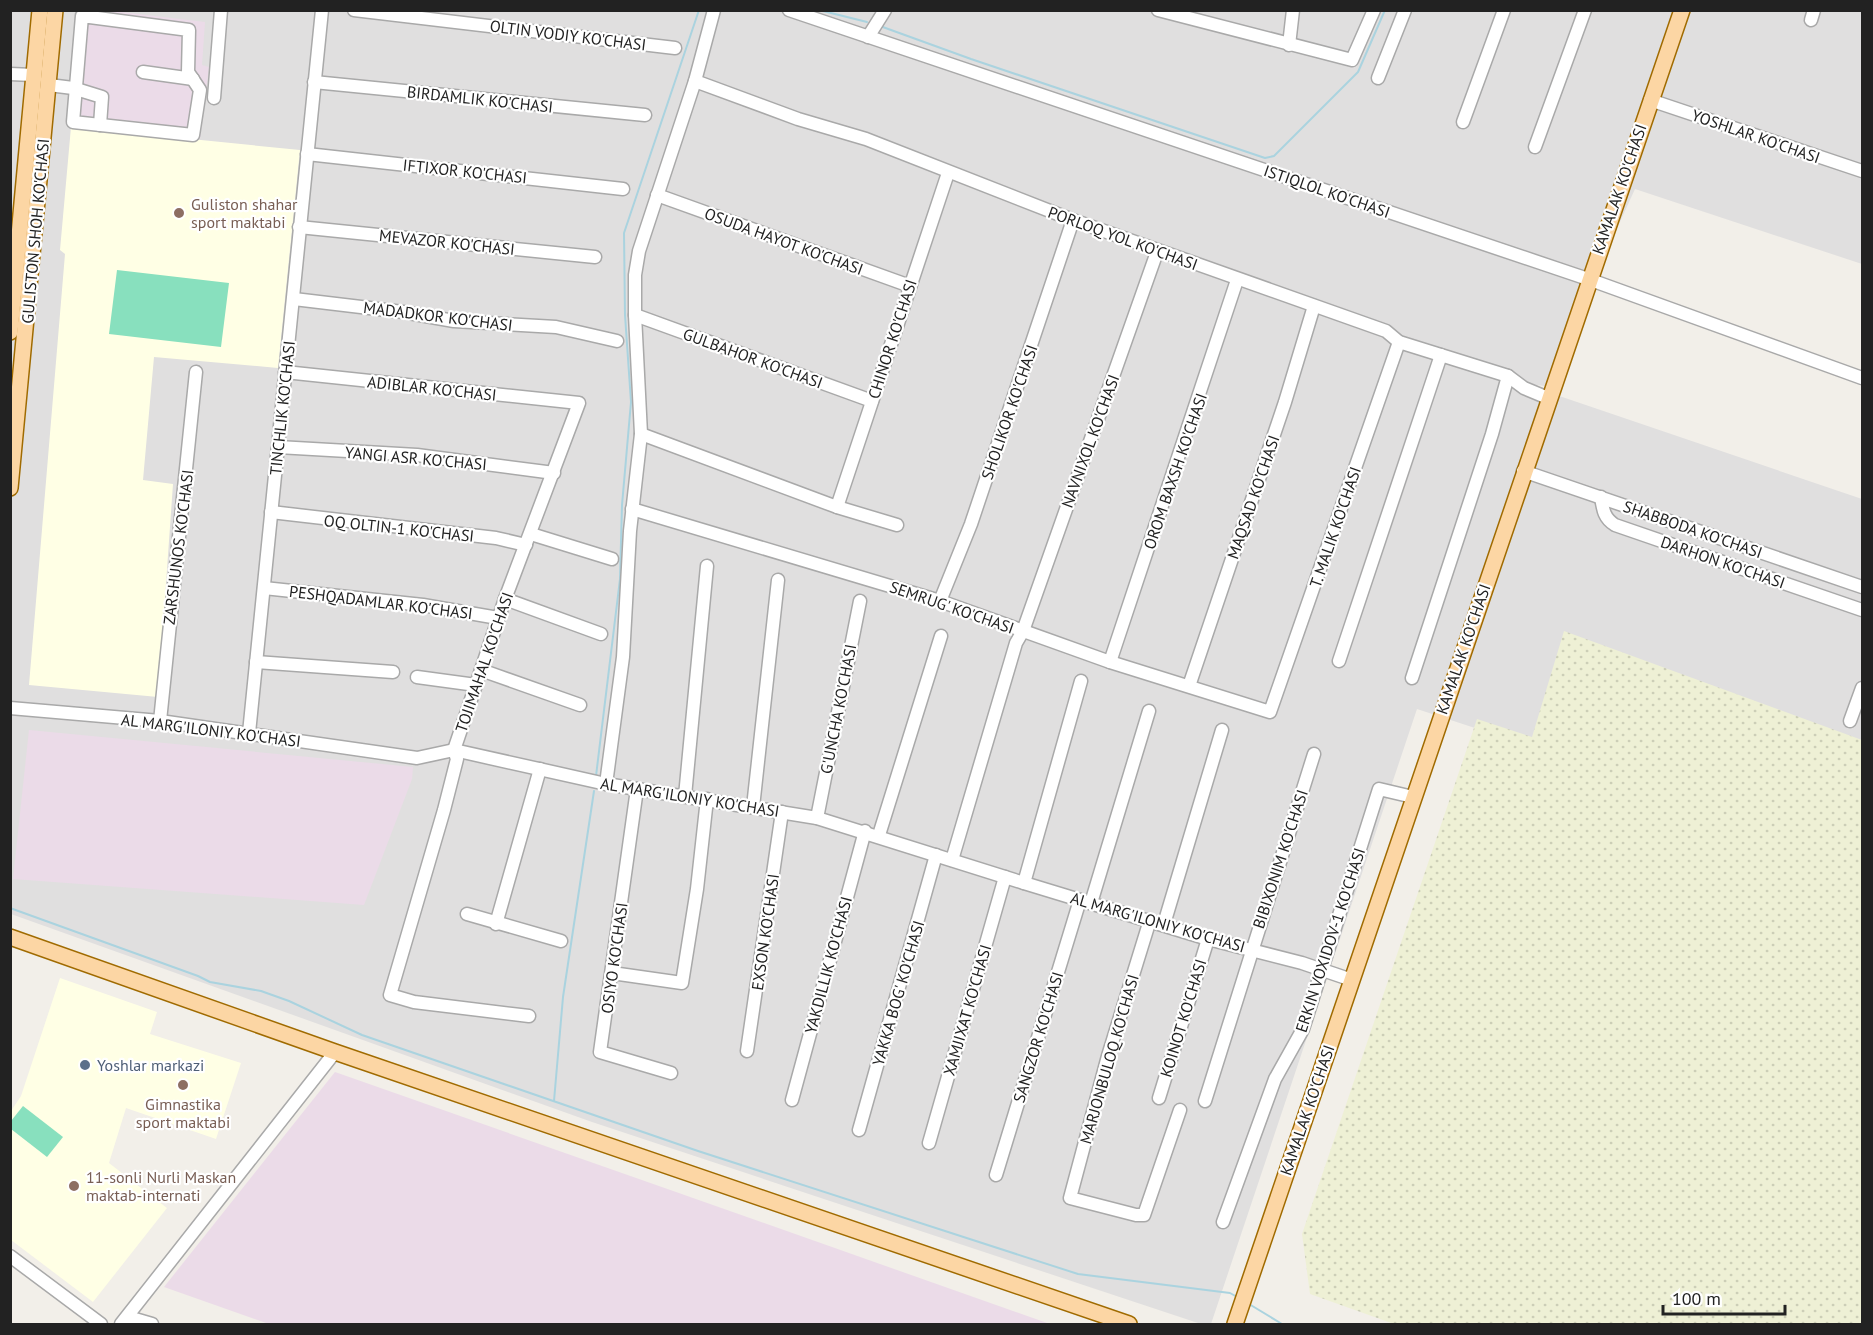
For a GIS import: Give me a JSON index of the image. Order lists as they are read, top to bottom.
{
  "streets": {
    "main road": ["KAMALAK KO'CHASI", "GULISTON SHOH KO'CHASI"],
    "street": [
      "OLTIN VODIY KO'CHASI",
      "BIRDAMLIK KO'CHASI",
      "YOSHLAR KO'CHASI",
      "IFTIXOR KO'CHASI",
      "ISTIQLOL KO'CHASI",
      "PORLOQ YOL KO'CHASI",
      "OSUDA HAYOT KO'CHASI",
      "MEVAZOR KO'CHASI",
      "MADADKOR KO'CHASI",
      "CHINOR KO'CHASI",
      "GULBAHOR KO'CHASI",
      "ADIBLAR KO'CHASI",
      "TINCHLIK KO'CHASI",
      "SHOLIKOR KO'CHASI",
      "NAVNIXOL KO'CHASI",
      "YANGI ASR KO'CHASI",
      "OROM BAXSH KO'CHASI",
      "MAQSAD KO'CHASI",
      "T. MALIK KO'CHASI",
      "OQ OLTIN-1 KO'CHASI",
      "SHABBODA KO'CHASI",
      "ZARSHUNOS KO'CHASI",
      "DARHON KO'CHASI",
      "PESHQADAMLAR KO'CHASI",
      "SEMRUG' KO'CHASI",
      "TOJIMAHAL KO'CHASI",
      "G'UNCHA KO'CHASI",
      "AL MARG'ILONIY KO'CHASI",
      "BIBIXONIM KO'CHASI",
      "EXSON KO'CHASI",
      "ERKIN VOXIDOV-1 KO'CHASI",
      "OSIYO KO'CHASI",
      "YAKDILLIK KO'CHASI",
      "YAKKA BOG' KO'CHASI",
      "XAMJIXAT KO'CHASI",
      "KOINOT KO'CHASI",
      "SANGZOR KO'CHASI",
      "MARJONBULOQ KO'CHASI"
    ]
  },
  "crossings": [
    ["BIRDAMLIK KO'CHASI", "TINCHLIK KO'CHASI"],
    ["YOSHLAR KO'CHASI", "KAMALAK KO'CHASI"],
    ["IFTIXOR KO'CHASI", "TINCHLIK KO'CHASI"],
    ["KAMALAK KO'CHASI", "ISTIQLOL KO'CHASI"],
    ["KAMALAK KO'CHASI", "PORLOQ YOL KO'CHASI"],
    ["KAMALAK KO'CHASI", "SHABBODA KO'CHASI"],
    ["KAMALAK KO'CHASI", "AL MARG'ILONIY KO'CHASI"],
    ["KAMALAK KO'CHASI", "ERKIN VOXIDOV-1 KO'CHASI"],
    ["PORLOQ YOL KO'CHASI", "CHINOR KO'CHASI"],
    ["PORLOQ YOL KO'CHASI", "SHOLIKOR KO'CHASI"],
    ["PORLOQ YOL KO'CHASI", "NAVNIXOL KO'CHASI"],
    ["PORLOQ YOL KO'CHASI", "OROM BAXSH KO'CHASI"],
    ["PORLOQ YOL KO'CHASI", "MAQSAD KO'CHASI"],
    ["PORLOQ YOL KO'CHASI", "T. MALIK KO'CHASI"],
    ["OSUDA HAYOT KO'CHASI", "CHINOR KO'CHASI"],
    ["MEVAZOR KO'CHASI", "TINCHLIK KO'CHASI"],
    ["MADADKOR KO'CHASI", "TINCHLIK KO'CHASI"],
    ["CHINOR KO'CHASI", "GULBAHOR KO'CHASI"],
    ["ADIBLAR KO'CHASI", "TINCHLIK KO'CHASI"],
    ["ADIBLAR KO'CHASI", "TOJIMAHAL KO'CHASI"],
    ["TINCHLIK KO'CHASI", "YANGI ASR KO'CHASI"],
    ["TINCHLIK KO'CHASI", "OQ OLTIN-1 KO'CHASI"],
    ["TINCHLIK KO'CHASI", "PESHQADAMLAR KO'CHASI"],
    ["TINCHLIK KO'CHASI", "AL MARG'ILONIY KO'CHASI"],
    ["SHOLIKOR KO'CHASI", "SEMRUG' KO'CHASI"],
    ["NAVNIXOL KO'CHASI", "SEMRUG' KO'CHASI"],
    ["YANGI ASR KO'CHASI", "TOJIMAHAL KO'CHASI"],
    ["OROM BAXSH KO'CHASI", "SEMRUG' KO'CHASI"],
    ["MAQSAD KO'CHASI", "SEMRUG' KO'CHASI"],
    ["T. MALIK KO'CHASI", "SEMRUG' KO'CHASI"],
    ["OQ OLTIN-1 KO'CHASI", "TOJIMAHAL KO'CHASI"],
    ["SHABBODA KO'CHASI", "DARHON KO'CHASI"],
    ["ZARSHUNOS KO'CHASI", "AL MARG'ILONIY KO'CHASI"],
    ["PESHQADAMLAR KO'CHASI", "TOJIMAHAL KO'CHASI"],
    ["TOJIMAHAL KO'CHASI", "AL MARG'ILONIY KO'CHASI"],
    ["G'UNCHA KO'CHASI", "AL MARG'ILONIY KO'CHASI"],
    ["AL MARG'ILONIY KO'CHASI", "BIBIXONIM KO'CHASI"],
    ["AL MARG'ILONIY KO'CHASI", "EXSON KO'CHASI"],
    ["AL MARG'ILONIY KO'CHASI", "ERKIN VOXIDOV-1 KO'CHASI"],
    ["AL MARG'ILONIY KO'CHASI", "OSIYO KO'CHASI"],
    ["AL MARG'ILONIY KO'CHASI", "YAKDILLIK KO'CHASI"],
    ["AL MARG'ILONIY KO'CHASI", "YAKKA BOG' KO'CHASI"],
    ["AL MARG'ILONIY KO'CHASI", "XAMJIXAT KO'CHASI"],
    ["AL MARG'ILONIY KO'CHASI", "KOINOT KO'CHASI"],
    ["AL MARG'ILONIY KO'CHASI", "SANGZOR KO'CHASI"],
    ["AL MARG'ILONIY KO'CHASI", "MARJONBULOQ KO'CHASI"]
  ],
  "places": [
    "Guliston shahar sport maktabi",
    "Yoshlar markazi",
    "Gimnastika sport maktabi",
    "11-sonli Nurli Maskan maktab-internati"
  ],
  "scale_bar": "100 m"
}
